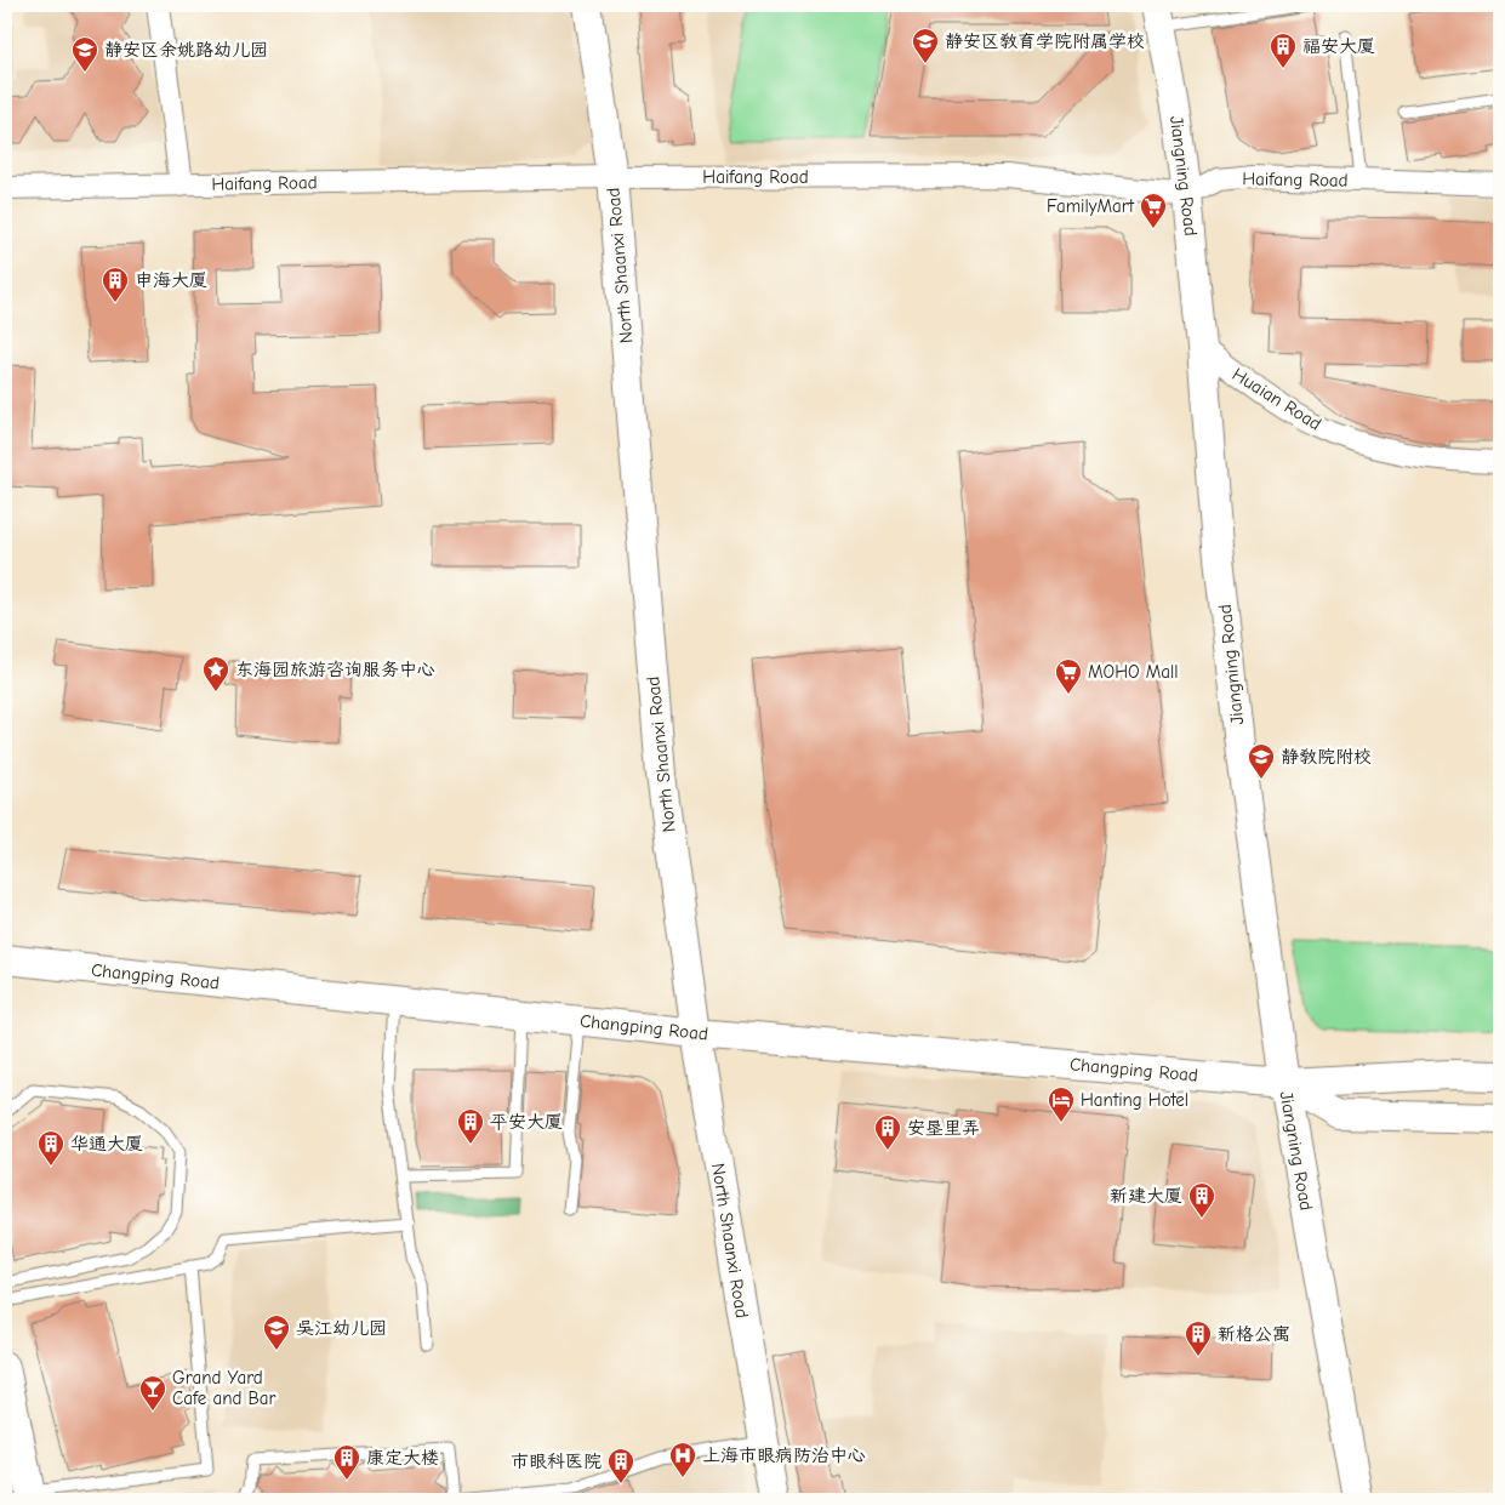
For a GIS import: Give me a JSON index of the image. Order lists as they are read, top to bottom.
{
  "streets": {
    "main road": ["Jiangning Road", "North Shaanxi Road", "Changping Road"],
    "street": ["Haifang Road", "Huaian Road"]
  },
  "crossings": [
    ["Jiangning Road", "Haifang Road"],
    ["Jiangning Road", "Huaian Road"],
    ["Jiangning Road", "Changping Road"],
    ["Haifang Road", "North Shaanxi Road"],
    ["North Shaanxi Road", "Changping Road"]
  ],
  "places": {
    "school or university": [
      "静安区教育学院附属学校",
      "静安区余姚路幼儿园",
      "静教院附校",
      "吴江幼儿园"
    ],
    "building": [
      "福安大厦",
      "申海大厦",
      "平安大厦",
      "安垦里弄",
      "华通大厦",
      "新建大厦",
      "新格公寓",
      "康定大楼",
      "市眼科医院"
    ],
    "supermarket": ["FamilyMart", "MOHO Mall"],
    "place": ["东海园旅游咨询服务中心"],
    "hotel": ["Hanting Hotel"],
    "bar": ["Grand Yard Cafe and Bar"],
    "hospital": ["上海市眼病防治中心"]
  }
}
